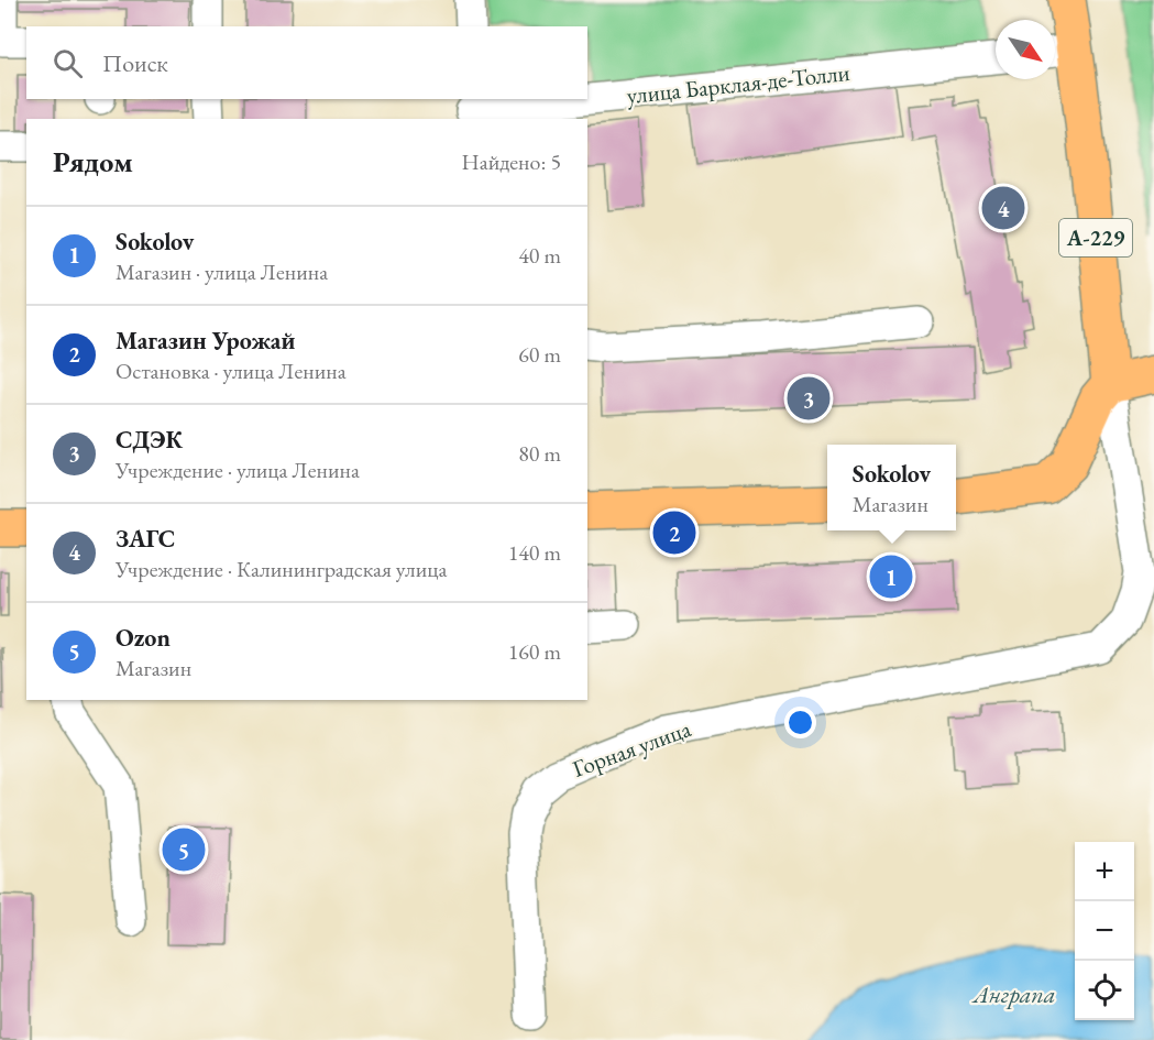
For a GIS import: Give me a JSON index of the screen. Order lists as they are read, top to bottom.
{
  "streets": {
    "main road": ["А-229"],
    "street": ["улица Барклая-де-Толли", "Горная улица"]
  },
  "water": ["Анграпа"],
  "north": "bottom right",
  "page": {
    "search": "Поиск",
    "heading": ["Рядом", "Найдено: 5"],
    "pins": [
      "4",
      "3",
      "2",
      "1",
      "5"
    ],
    "list": [
      {
        "mark": "1",
        "name": "Sokolov",
        "note": "Магазин · улица Ленина",
        "value": "40 m"
      },
      {
        "mark": "2",
        "name": "Магазин Урожай",
        "note": "Остановка · улица Ленина",
        "value": "60 m"
      },
      {
        "mark": "3",
        "name": "СДЭК",
        "note": "Учреждение · улица Ленина",
        "value": "80 m"
      },
      {
        "mark": "4",
        "name": "ЗАГС",
        "note": "Учреждение · Калининградская улица",
        "value": "140 m"
      },
      {
        "mark": "5",
        "name": "Ozon",
        "note": "Магазин",
        "value": "160 m"
      }
    ],
    "popup": ["Sokolov", "Магазин"],
    "map_buttons": ["+", "−"]
  }
}
